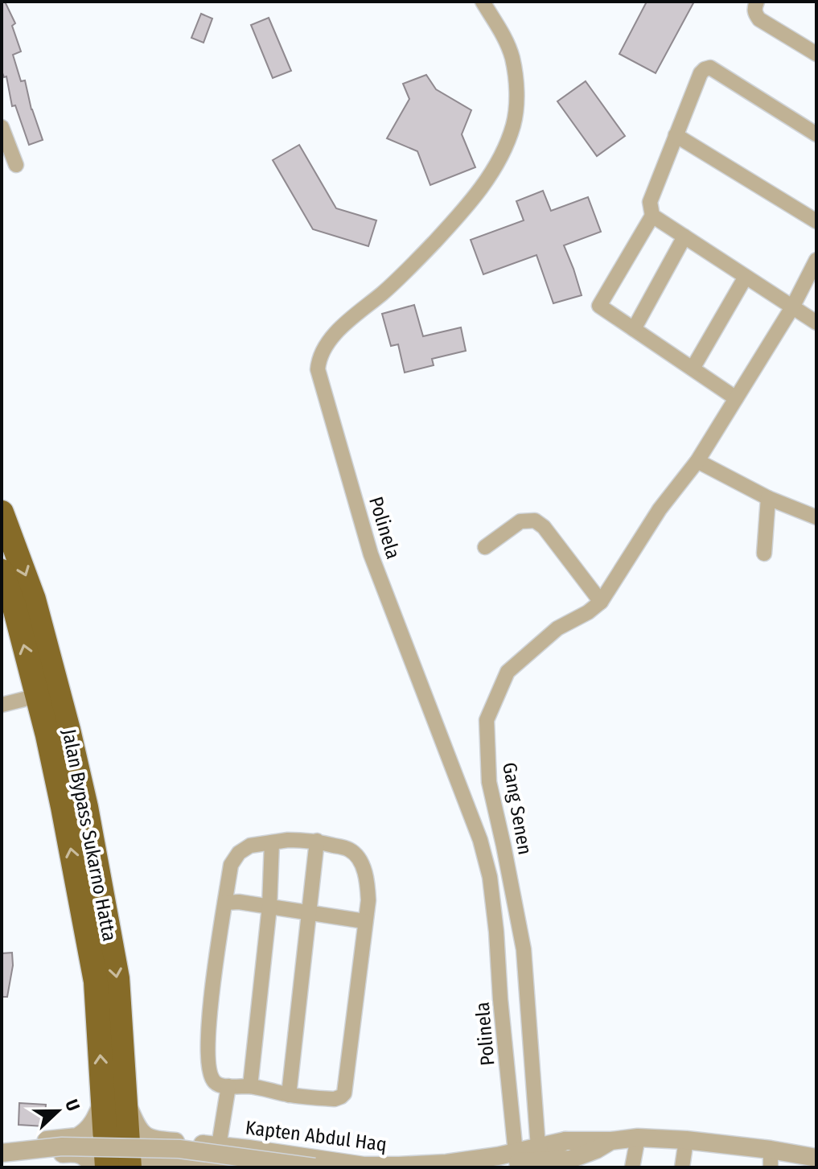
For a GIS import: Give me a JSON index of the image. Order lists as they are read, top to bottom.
{
  "streets": {
    "highway": ["Jalan Bypass Sukarno Hatta"],
    "street": ["Polinela", "Gang Senen", "Kapten Abdul Haq"]
  },
  "crossings": [
    ["Polinela", "Kapten Abdul Haq"],
    ["Gang Senen", "Kapten Abdul Haq"],
    ["Jalan Bypass Sukarno Hatta", "Kapten Abdul Haq"]
  ],
  "north": "right"
}
